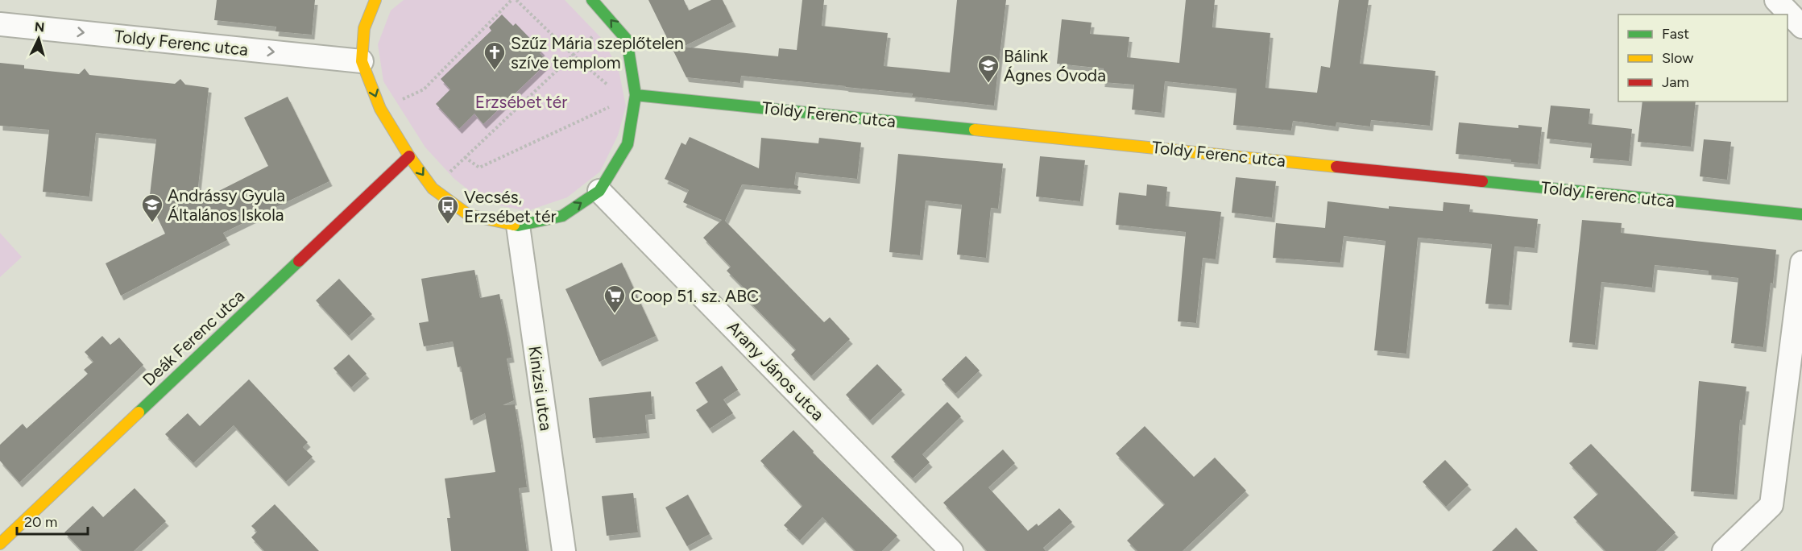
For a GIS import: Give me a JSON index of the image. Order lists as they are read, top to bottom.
{
  "streets": {
    "street": [
      "Toldy Ferenc utca",
      "Deák Ferenc utca",
      "Arany János utca",
      "Kinizsi utca"
    ]
  },
  "parks": ["Erzsébet tér"],
  "places": {
    "church": ["Szűz Mária szeplőtelen szíve templom"],
    "school or university": ["Bálink Ágnes Óvoda", "Andrássy Gyula Általános Iskola"],
    "bus stop": ["Vecsés, Erzsébet tér"],
    "supermarket": ["Coop 51. sz. ABC"]
  },
  "legend": ["Fast", "Slow", "Jam"],
  "scale_bar": "20 m",
  "north": "top"
}
